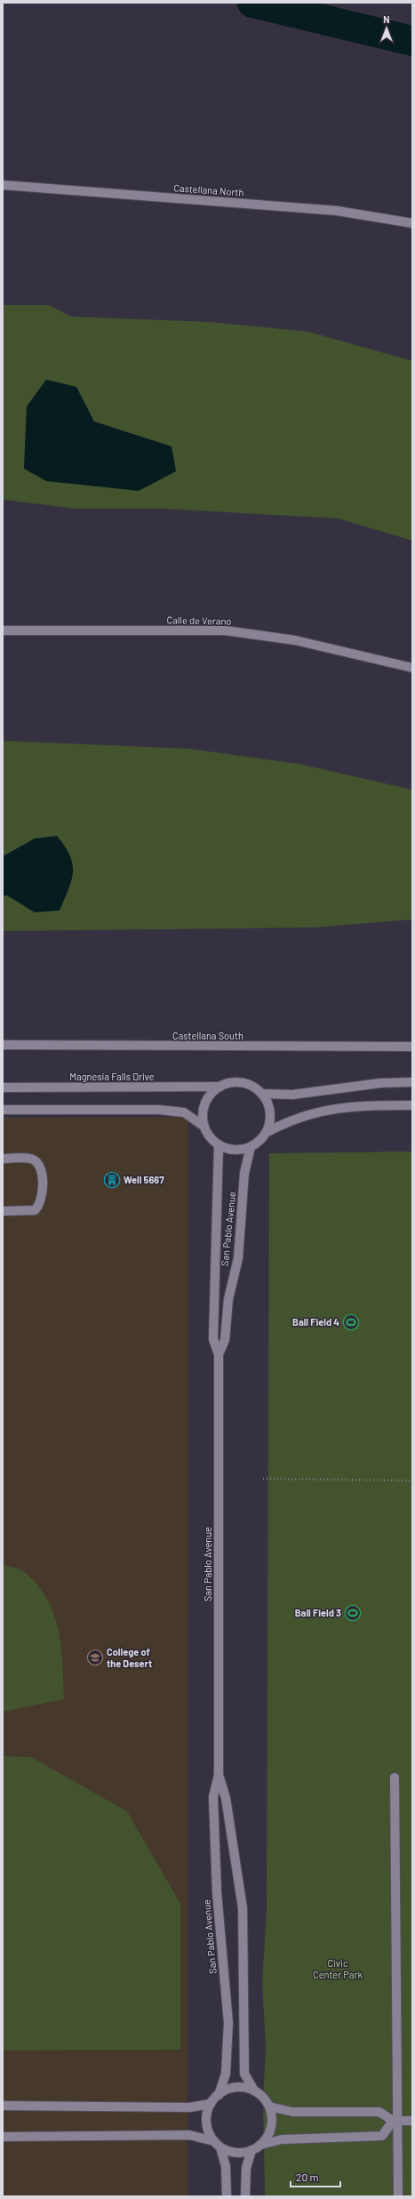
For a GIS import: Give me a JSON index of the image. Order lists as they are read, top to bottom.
{
  "streets": {
    "street": [
      "Castellana North",
      "Calle de Verano",
      "Castellana South",
      "Magnesia Falls Drive",
      "San Pablo Avenue"
    ]
  },
  "crossings": [
    ["Magnesia Falls Drive", "San Pablo Avenue"]
  ],
  "parks": ["Civic Center Park"],
  "places": {
    "building": ["Well 5667"],
    "sports": ["Ball Field 4", "Ball Field 3"],
    "school or university": ["College of the Desert"]
  },
  "scale_bar": "20 m",
  "north": "top"
}
